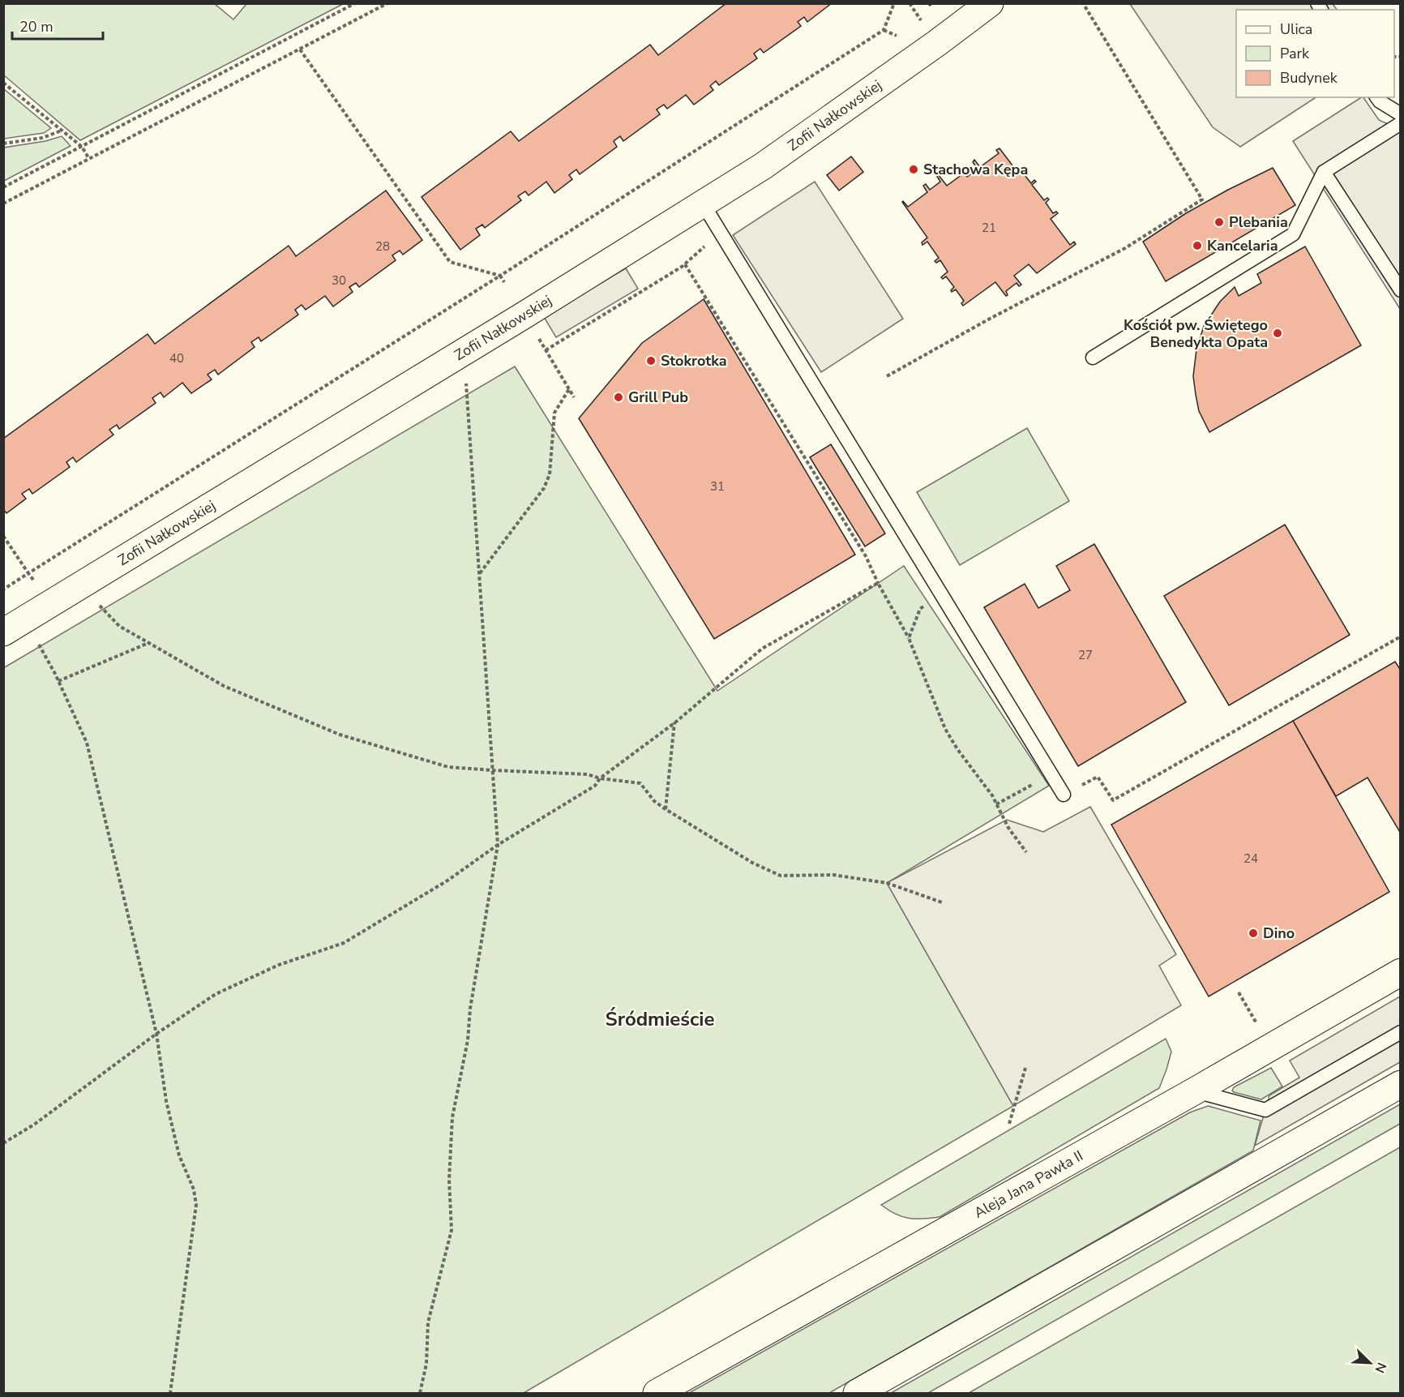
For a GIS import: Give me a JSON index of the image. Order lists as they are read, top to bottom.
{
  "streets": {
    "street": ["Zofii Nałkowskiej", "Aleja Jana Pawła II"]
  },
  "districts": ["Śródmieście"],
  "places": [
    "Stachowa Kępa",
    "Plebania",
    "Kancelaria",
    "Kościół pw. Świętego Benedykta Opata",
    "Stokrotka",
    "Grill Pub",
    "Dino"
  ],
  "house_numbers": [
    "21",
    "28",
    "30",
    "40",
    "31",
    "27",
    "24"
  ],
  "legend": ["Ulica", "Park", "Budynek"],
  "scale_bar": "20 m",
  "north": "bottom right"
}
